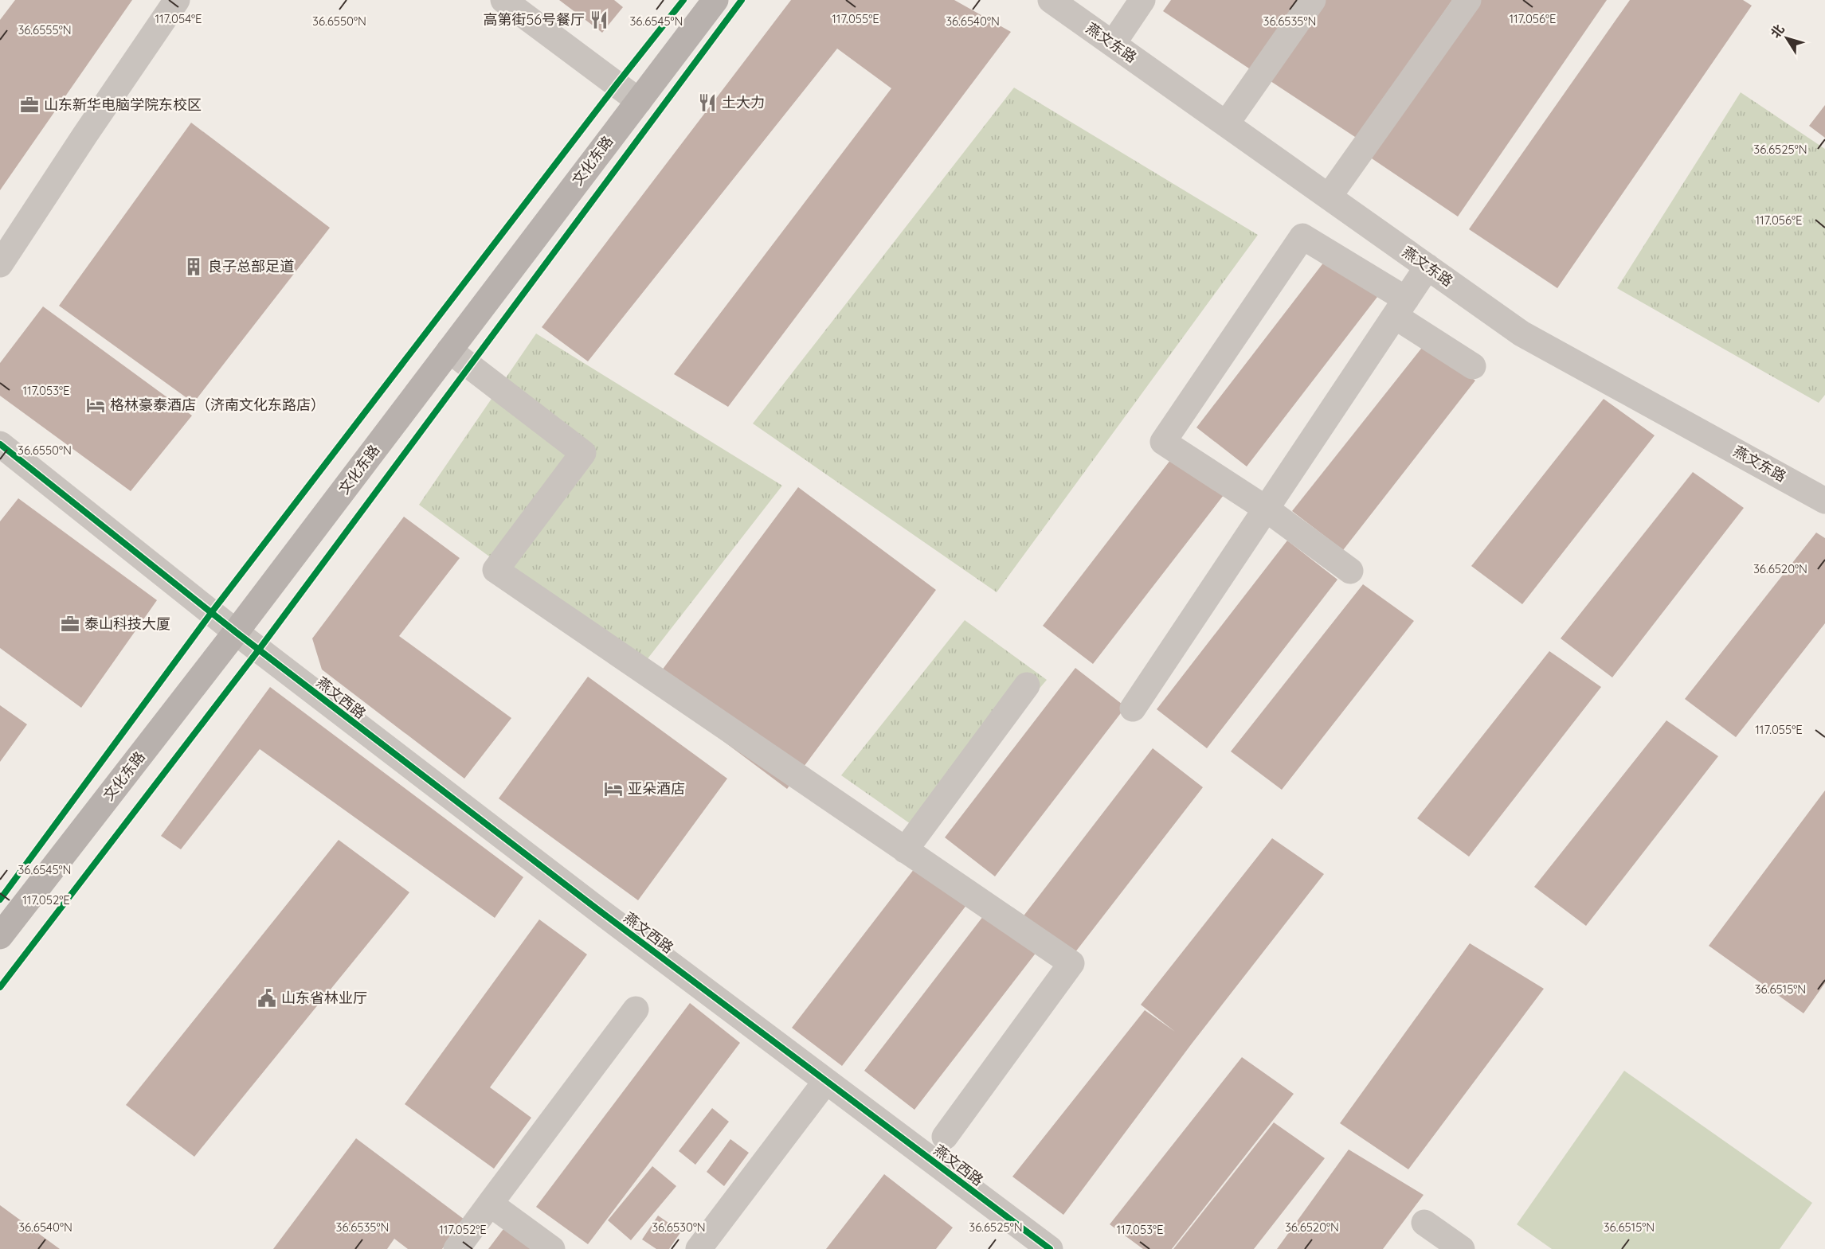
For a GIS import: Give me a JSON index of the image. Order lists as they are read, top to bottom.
{
  "streets": {
    "main road": ["文化东路"],
    "street": ["燕文东路", "燕文西路"]
  },
  "crossings": [
    ["文化东路", "燕文西路"]
  ],
  "places": {
    "restaurant": ["高第街56号餐厅", "土大力"],
    "office": ["山东新华电脑学院东校区", "泰山科技大厦"],
    "building": ["良子总部足道"],
    "hotel": ["格林豪泰酒店（济南文化东路店）", "亚朵酒店"],
    "public building": ["山东省林业厅"]
  },
  "north": "top left",
  "coordinates": [
    "117.054°E",
    "117.055°E",
    "117.056°E",
    "36.6550°N",
    "36.6545°N",
    "36.6540°N",
    "36.6535°N",
    "36.6555°N",
    "36.6525°N",
    "117.053°E",
    "36.6520°N",
    "117.052°E",
    "36.6515°N",
    "36.6530°N"
  ]
}
